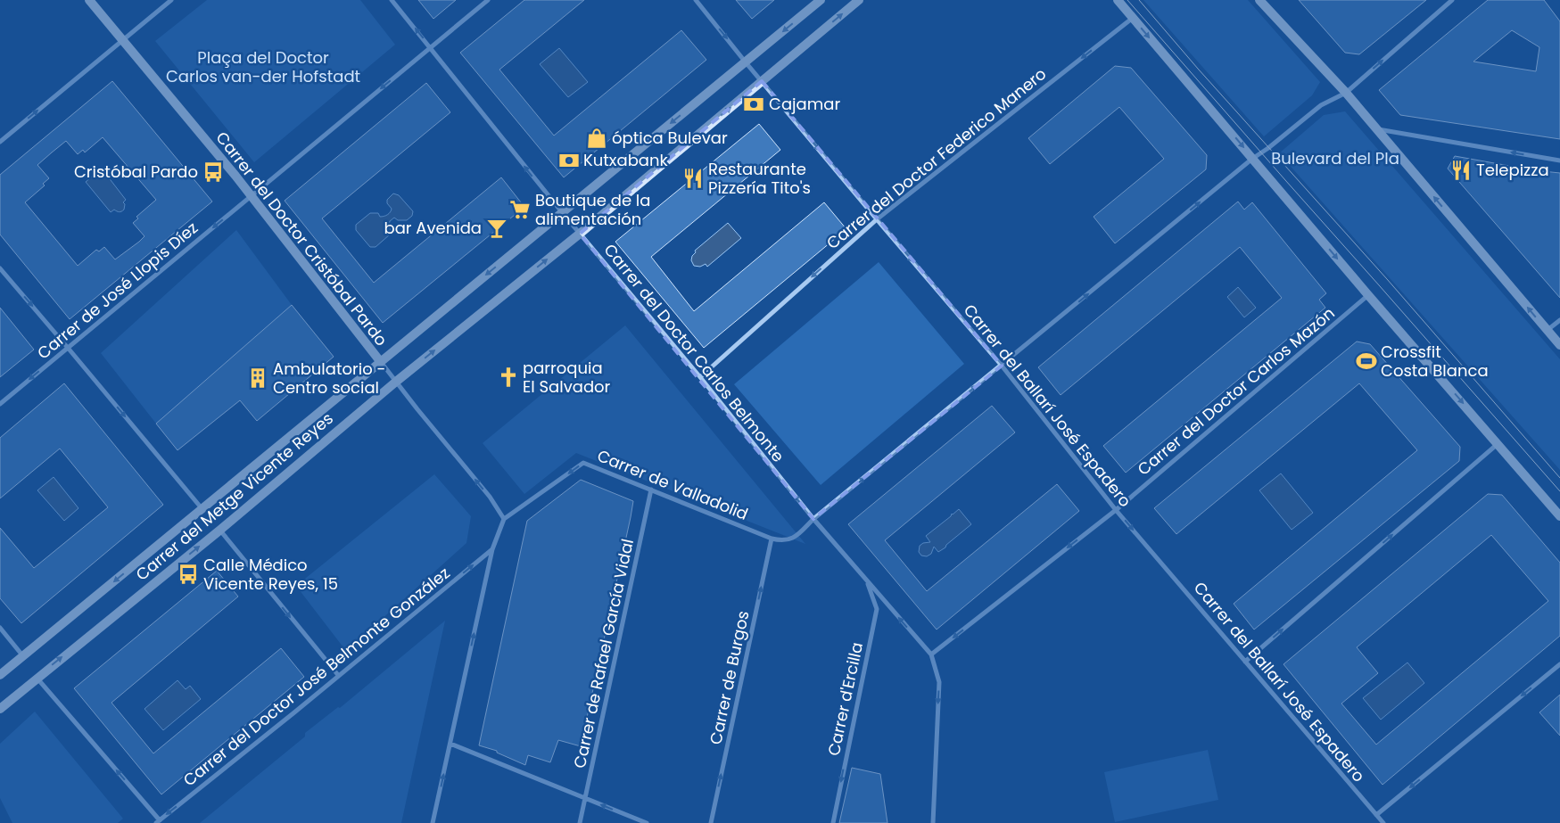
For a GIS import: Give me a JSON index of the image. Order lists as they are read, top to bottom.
{
  "streets": {
    "street": [
      "Carrer del Doctor Federico Manero",
      "Carrer del Doctor Cristóbal Pardo",
      "Carrer de José Llopis Díez",
      "Carrer del Doctor Carlos Belmonte",
      "Carrer del Doctor Carlos Mazón",
      "Carrer del Ballarí José Espadero",
      "Carrer de Valladolid",
      "Carrer del Metge Vicente Reyes",
      "Carrer de Rafael García Vidal",
      "Carrer del Doctor José Belmonte González",
      "Carrer de Burgos",
      "Carrer d'Ercilla"
    ]
  },
  "crossings": [
    ["Carrer del Doctor Federico Manero", "Carrer del Doctor Carlos Belmonte"],
    ["Carrer del Doctor Federico Manero", "Carrer del Ballarí José Espadero"],
    ["Carrer del Doctor Cristóbal Pardo", "Carrer de José Llopis Díez"],
    ["Carrer del Doctor Cristóbal Pardo", "Carrer de Valladolid"],
    ["Carrer del Doctor Cristóbal Pardo", "Carrer del Metge Vicente Reyes"],
    ["Carrer del Doctor Carlos Belmonte", "Carrer del Doctor Carlos Mazón"],
    ["Carrer del Doctor Carlos Belmonte", "Carrer de Valladolid"],
    ["Carrer del Doctor Carlos Belmonte", "Carrer del Metge Vicente Reyes"],
    ["Carrer del Doctor Carlos Belmonte", "Carrer d'Ercilla"],
    ["Carrer del Doctor Carlos Mazón", "Carrer del Ballarí José Espadero"],
    ["Carrer del Ballarí José Espadero", "Carrer de Valladolid"],
    ["Carrer del Ballarí José Espadero", "Carrer del Metge Vicente Reyes"],
    ["Carrer de Valladolid", "Carrer de Rafael García Vidal"],
    ["Carrer de Valladolid", "Carrer de Burgos"]
  ],
  "one_way": [
    "Carrer del Doctor Federico Manero",
    "Carrer de José Llopis Díez",
    "Carrer del Doctor Carlos Belmonte",
    "Carrer del Doctor Carlos Mazón",
    "Carrer del Ballarí José Espadero",
    "Carrer de Burgos",
    "Carrer d'Ercilla"
  ],
  "parks": ["Plaça del Doctor Carlos van-der Hofstadt", "Bulevard del Pla"],
  "places": {
    "bank": ["Cajamar", "Kutxabank"],
    "shop": ["óptica Bulevar"],
    "restaurant": ["Telepizza", "Restaurante Pizzería Tito's"],
    "bus stop": ["Cristóbal Pardo", "Calle Médico Vicente Reyes, 15"],
    "supermarket": ["Boutique de la alimentación"],
    "bar": ["bar Avenida"],
    "sports": ["Crossfit Costa Blanca"],
    "church": ["parroquia El Salvador"],
    "building": ["Ambulatorio - Centro social"]
  }
}
